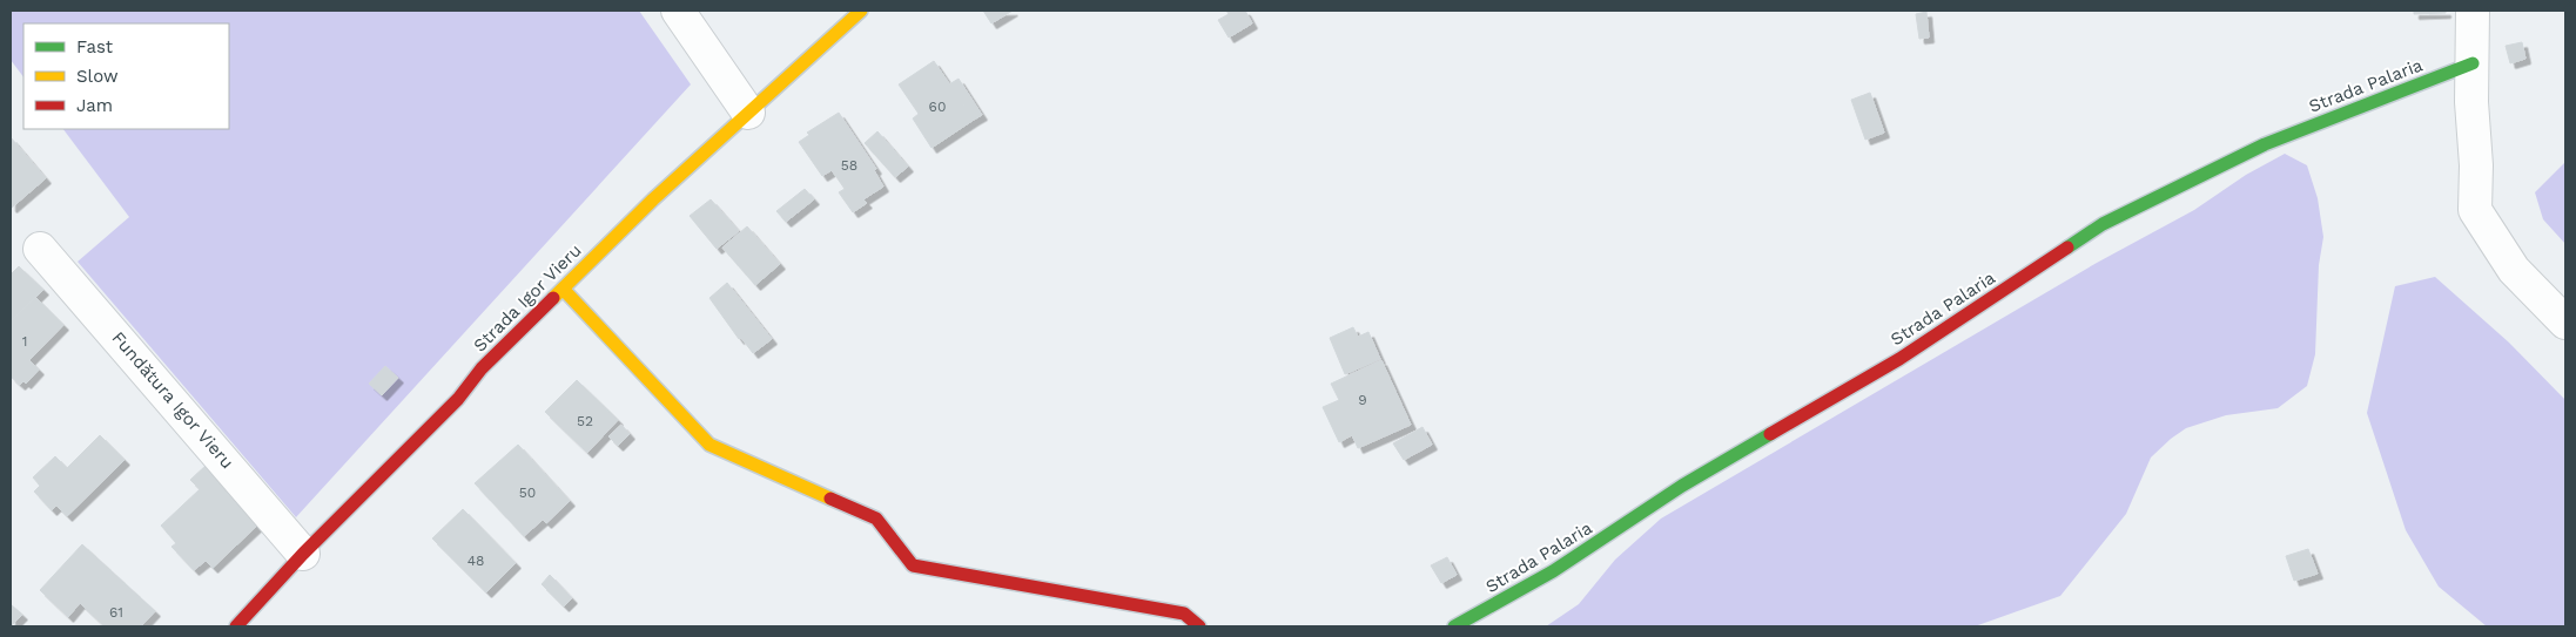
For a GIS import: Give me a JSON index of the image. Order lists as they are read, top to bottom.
{
  "streets": {
    "street": ["Strada Palaria", "Strada Igor Vieru", "Fundătura Igor Vieru"]
  },
  "crossings": [
    ["Strada Igor Vieru", "Fundătura Igor Vieru"]
  ],
  "house_numbers": [
    "60",
    "58",
    "1",
    "9",
    "52",
    "50",
    "48",
    "61"
  ],
  "legend": ["Fast", "Slow", "Jam"]
}
